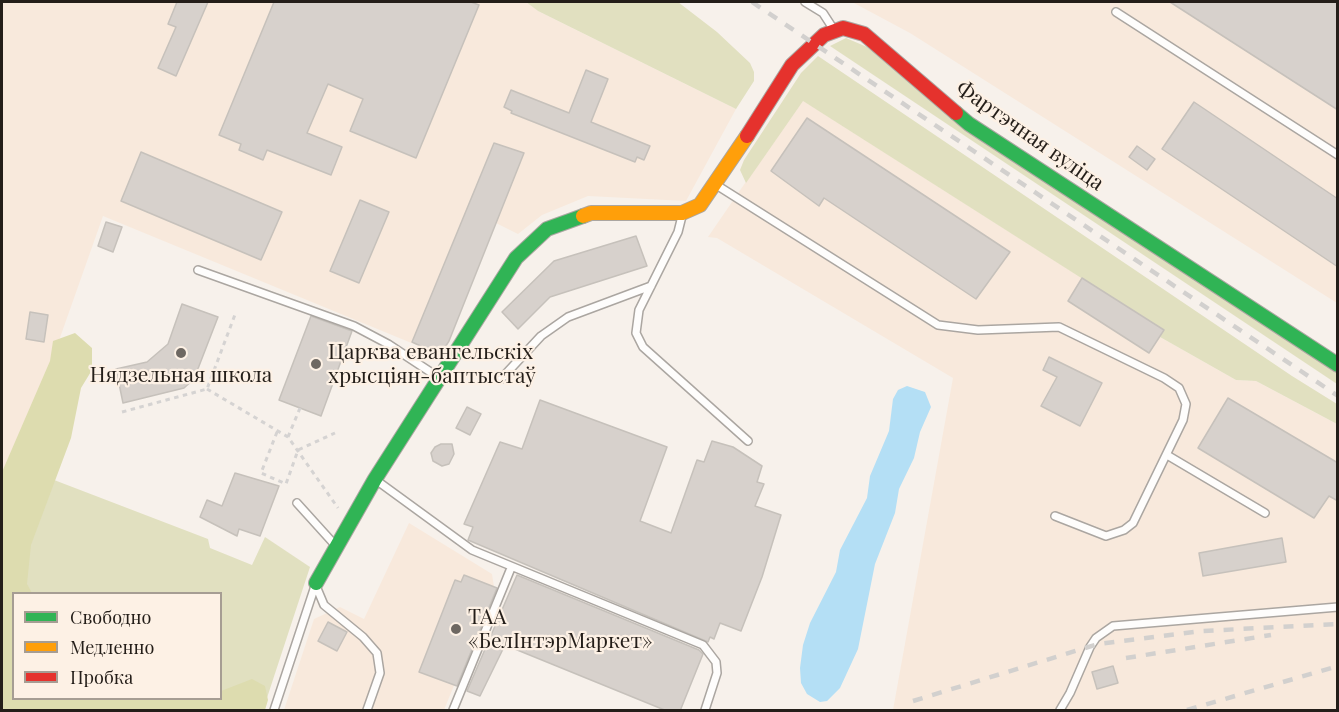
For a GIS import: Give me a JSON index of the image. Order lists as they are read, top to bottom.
{
  "streets": {
    "street": ["Фартэчная вуліца"]
  },
  "places": ["Нядзельная школа", "Царква евангельскіх хрысціян-баптыстаў", "ТАА «БелІнтэрМаркет»"],
  "legend": ["Свободно", "Медленно", "Пробка"]
}
